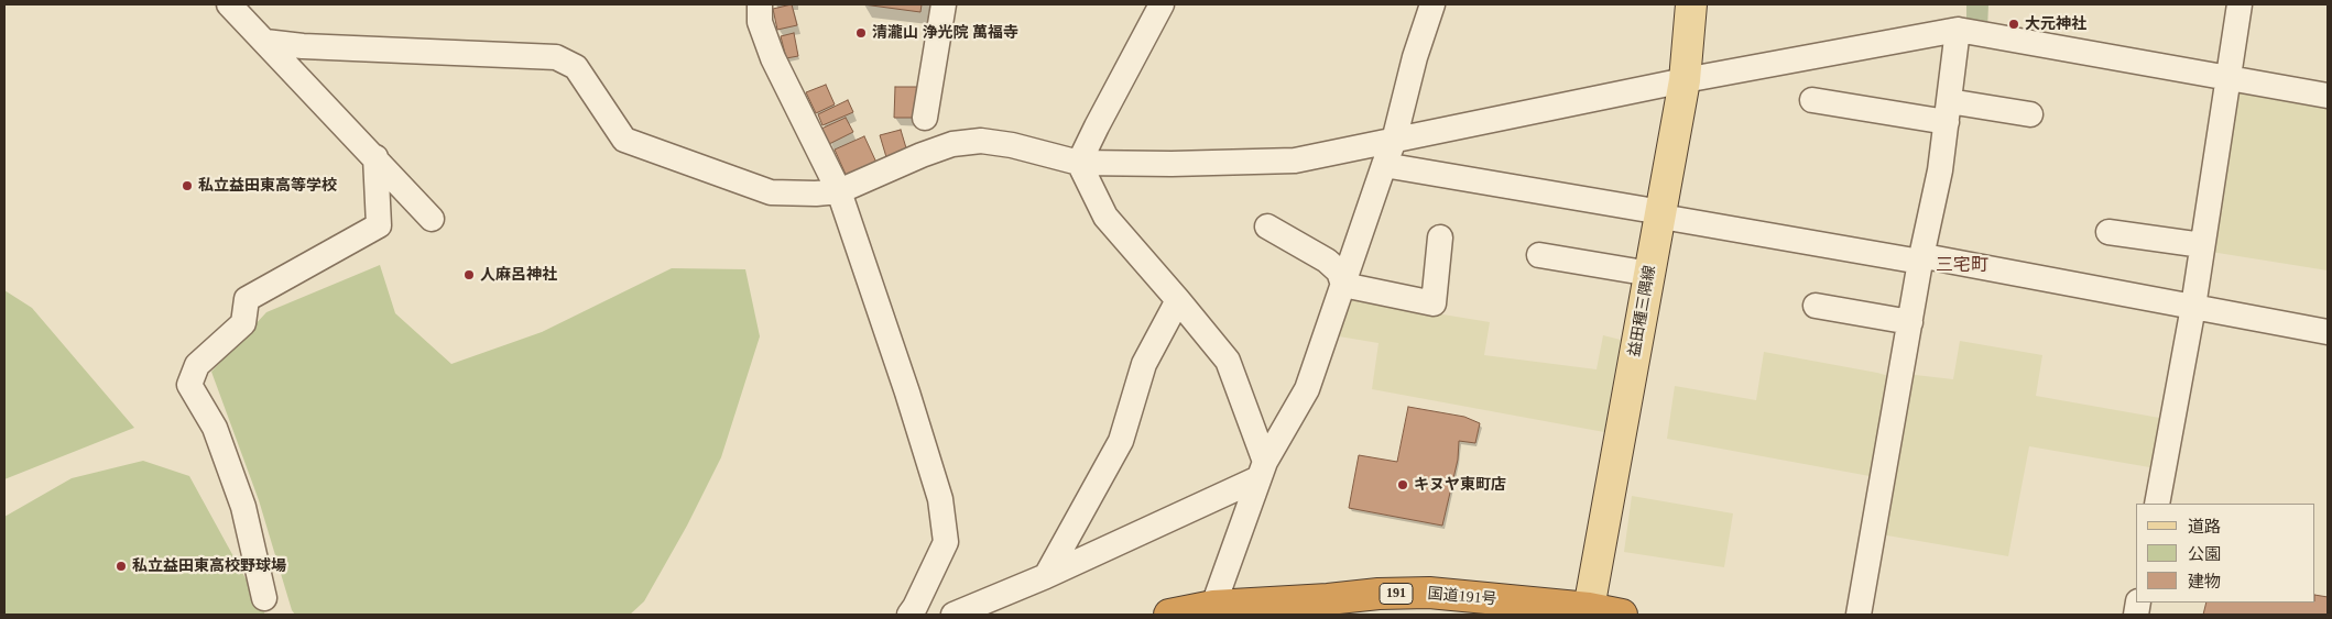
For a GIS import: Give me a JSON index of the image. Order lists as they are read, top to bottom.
{
  "streets": {
    "highway": ["191", "国道191号"],
    "main road": ["益田種三隅線"]
  },
  "crossings": [
    ["益田種三隅線", "国道191号"]
  ],
  "districts": ["三宅町"],
  "places": [
    "大元神社",
    "清瀧山 浄光院 萬福寺",
    "私立益田東高等学校",
    "人麻呂神社",
    "キヌヤ東町店",
    "私立益田東高校野球場"
  ],
  "legend": ["道路", "公園", "建物"]
}
